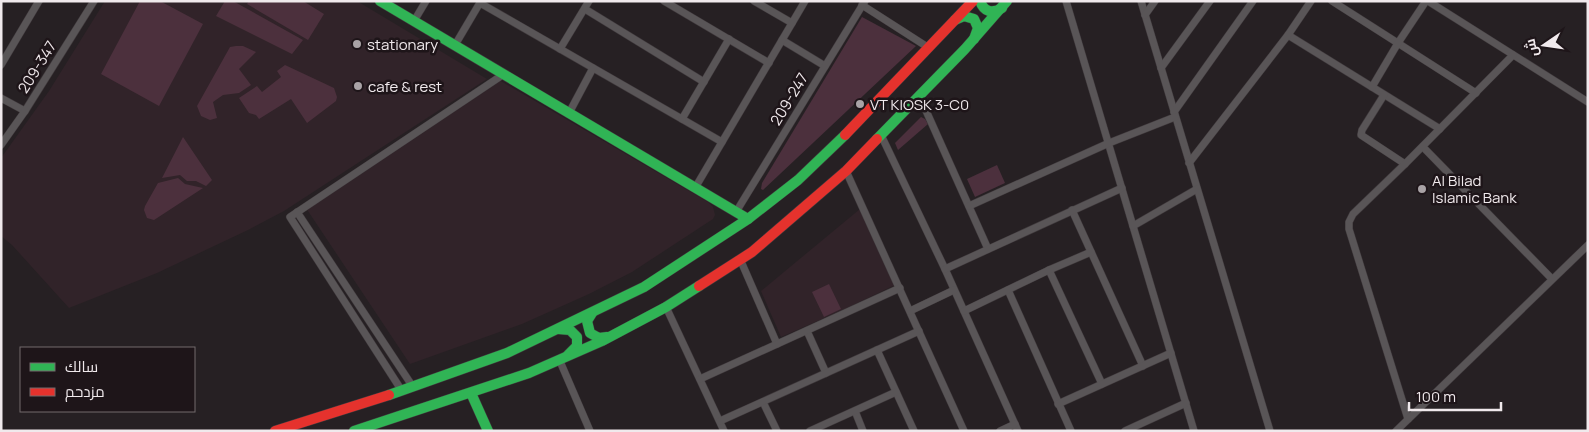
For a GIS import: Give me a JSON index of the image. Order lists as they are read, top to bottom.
{
  "streets": {
    "street": ["209-347", "209-247"]
  },
  "places": [
    "stationary",
    "cafe & rest",
    "VT KIOSK 3-C0",
    "Al Bilad Islamic Bank"
  ],
  "legend": ["سالك", "مزدحم"],
  "scale_bar": "100 m",
  "north": "left"
}
